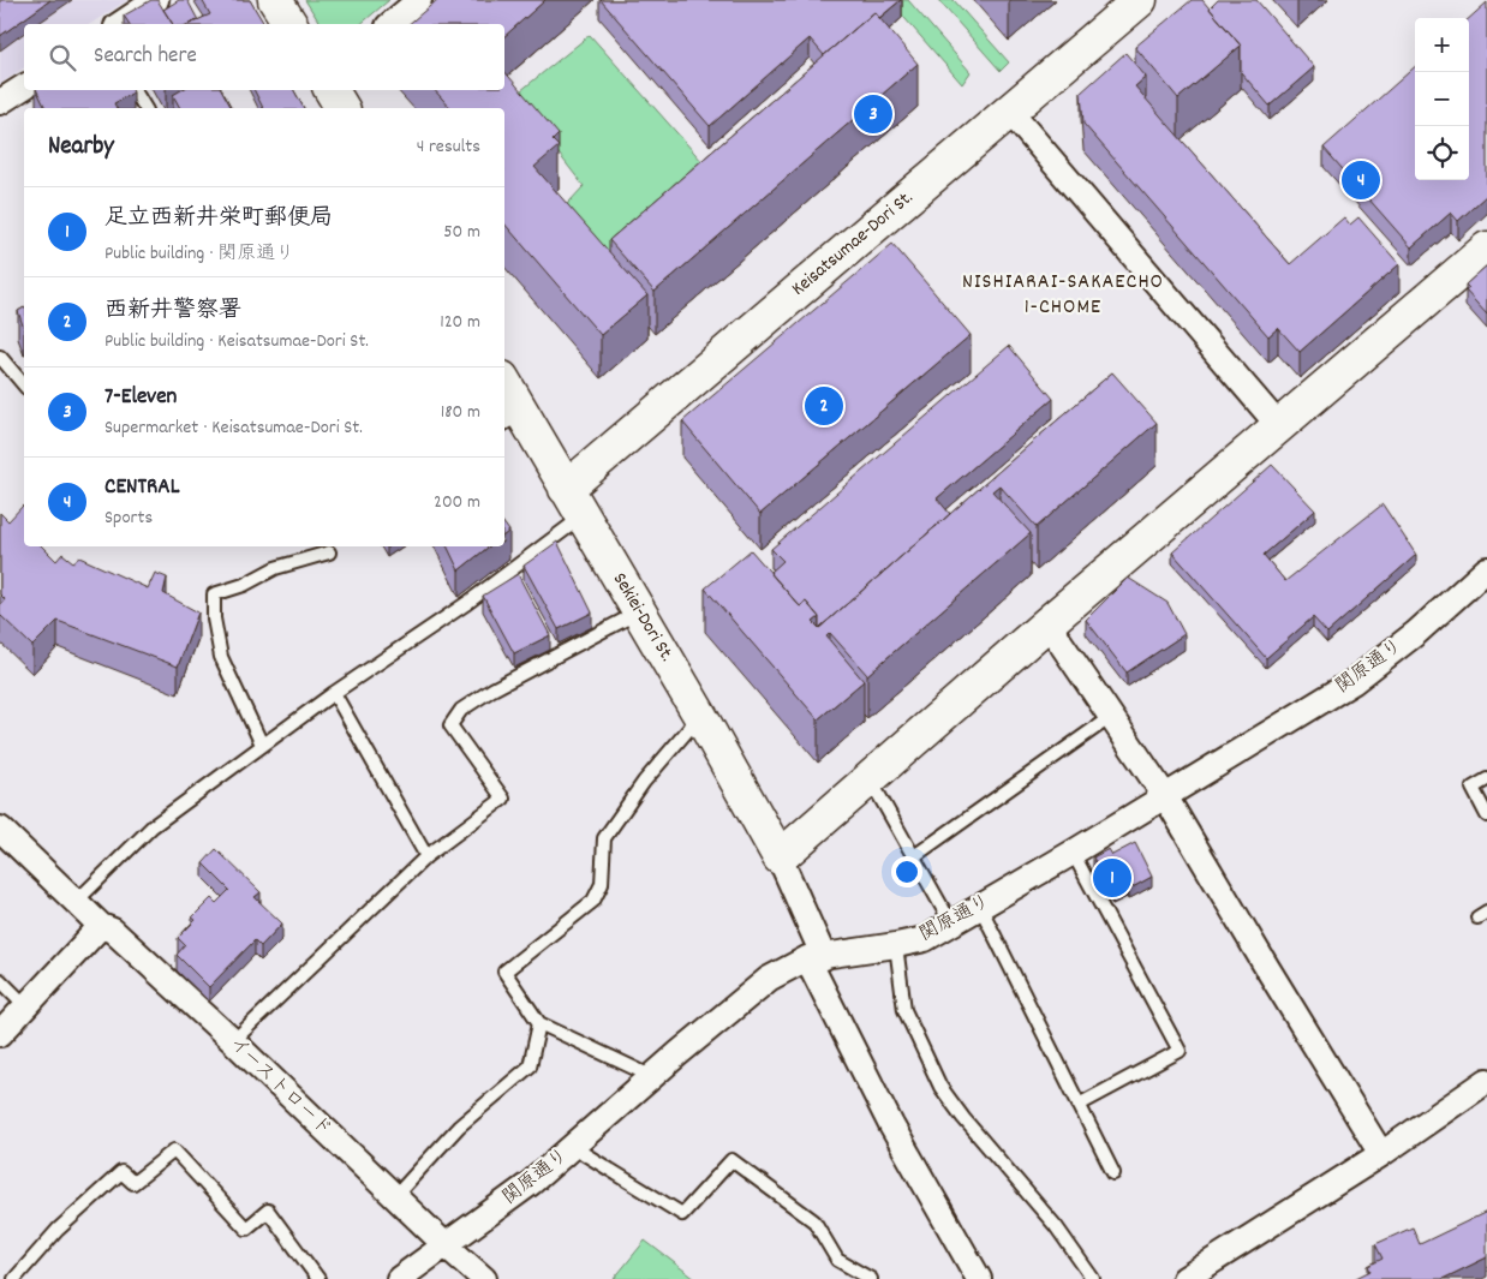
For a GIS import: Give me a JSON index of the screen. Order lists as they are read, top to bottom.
{
  "streets": {
    "street": [
      "Keisatsumae-Dori St.",
      "Sekiei-Dori St.",
      "関原通り",
      "イーストロード"
    ]
  },
  "crossings": [
    ["Keisatsumae-Dori St.", "Sekiei-Dori St."],
    ["関原通り", "イーストロード"]
  ],
  "districts": ["NISHIARAI-SAKAECHO 1-CHOME"],
  "page": {
    "map_buttons": ["+", "−"],
    "search": "Search here",
    "pins": [
      "3",
      "4",
      "2",
      "1"
    ],
    "heading": ["Nearby", "4 results"],
    "list": [
      {
        "mark": "1",
        "name": "足立西新井栄町郵便局",
        "note": "Public building · 関原通り",
        "value": "50 m"
      },
      {
        "mark": "2",
        "name": "西新井警察署",
        "note": "Public building · Keisatsumae-Dori St.",
        "value": "120 m"
      },
      {
        "mark": "3",
        "name": "7-Eleven",
        "note": "Supermarket · Keisatsumae-Dori St.",
        "value": "180 m"
      },
      {
        "mark": "4",
        "name": "CENTRAL",
        "note": "Sports",
        "value": "200 m"
      }
    ]
  }
}
